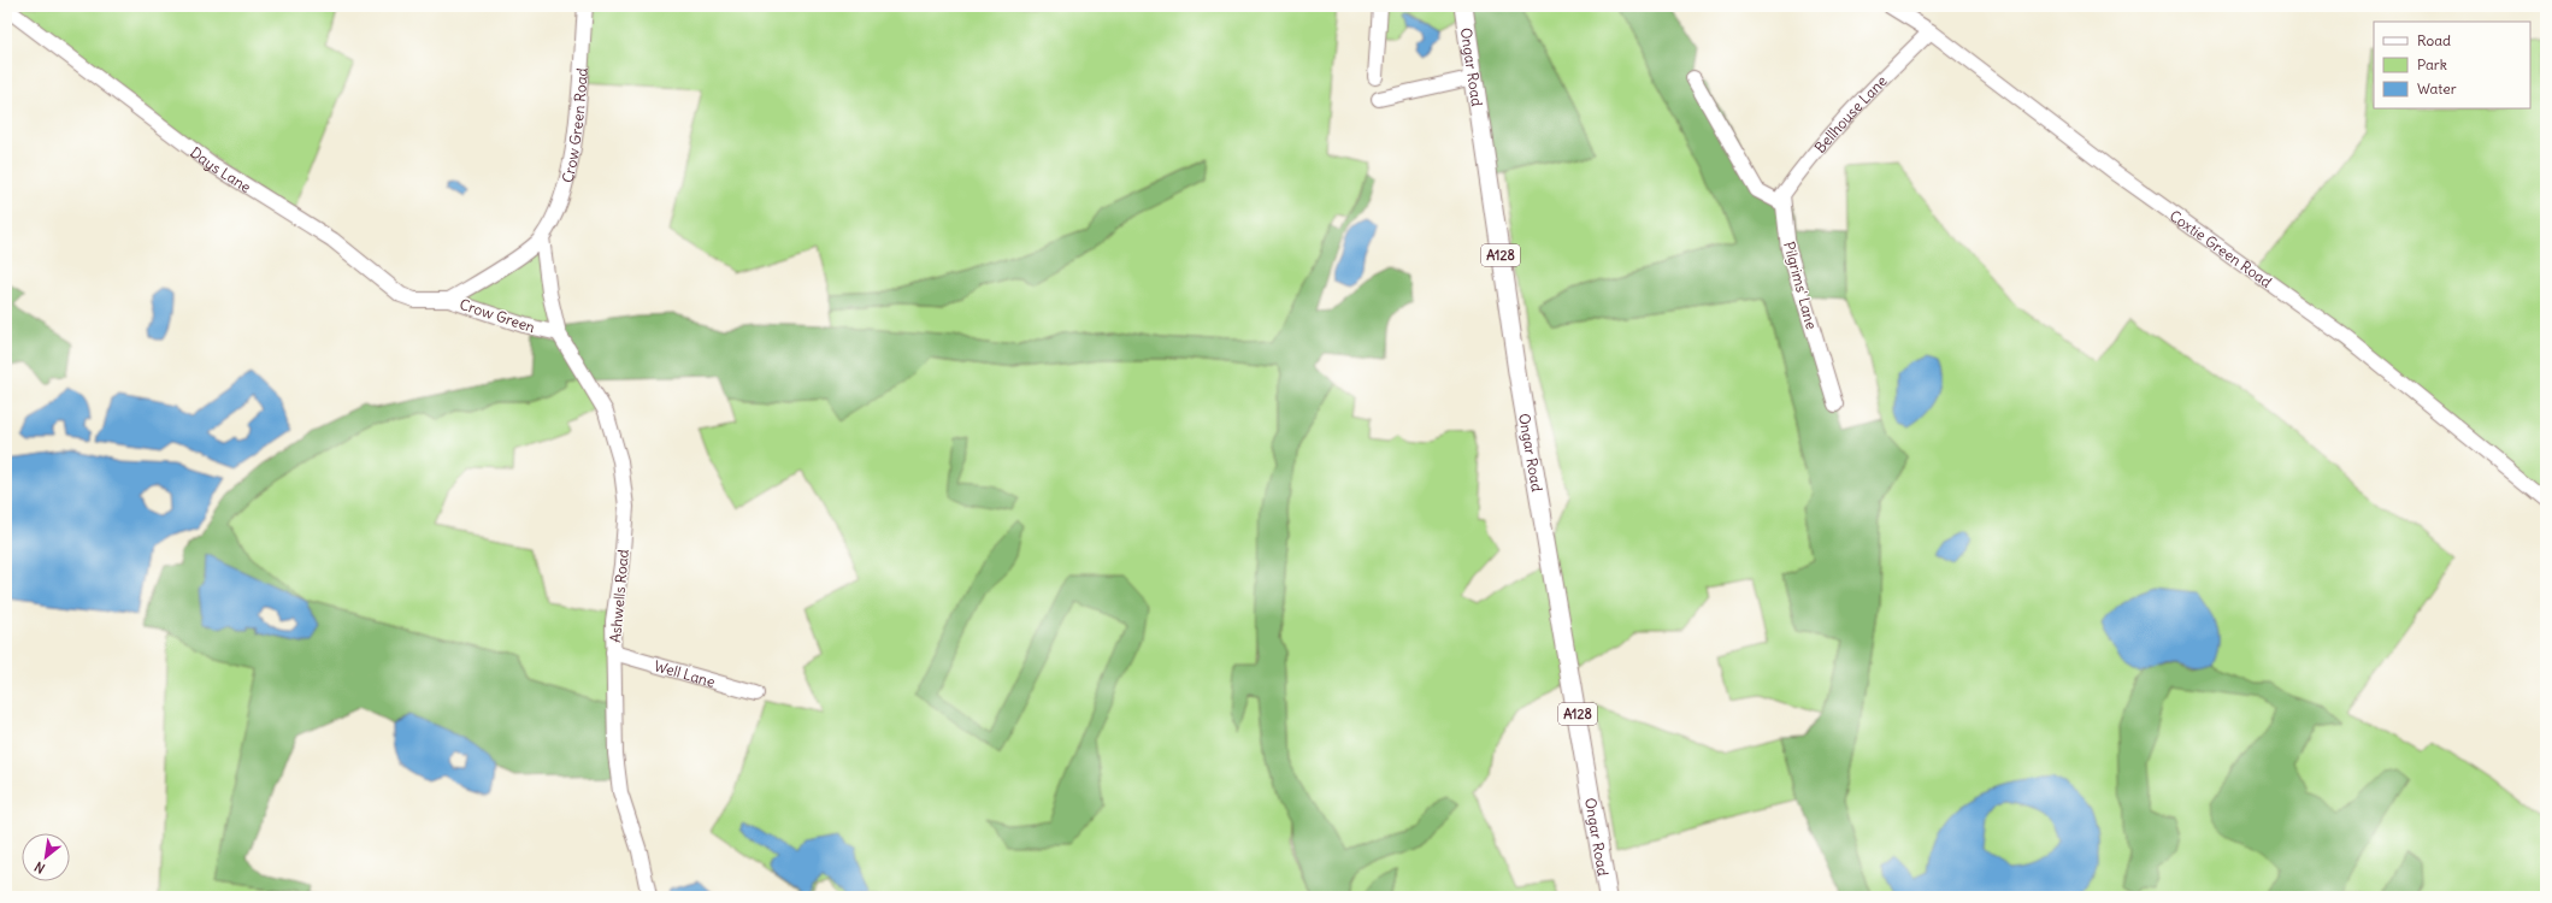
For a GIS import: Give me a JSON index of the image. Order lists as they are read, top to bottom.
{
  "streets": {
    "main road": ["Ongar Road", "A128"],
    "street": [
      "Bellhouse Lane",
      "Crow Green Road",
      "Days Lane",
      "Coxtie Green Road",
      "Pilgrims' Lane",
      "Crow Green",
      "Ashwells Road",
      "Well Lane"
    ]
  },
  "crossings": [
    ["Bellhouse Lane", "Coxtie Green Road"],
    ["Bellhouse Lane", "Pilgrims' Lane"],
    ["Crow Green Road", "Crow Green"],
    ["Days Lane", "Crow Green"],
    ["Crow Green", "Ashwells Road"],
    ["Ashwells Road", "Well Lane"]
  ],
  "legend": ["Road", "Park", "Water"],
  "north": "bottom left"
}
